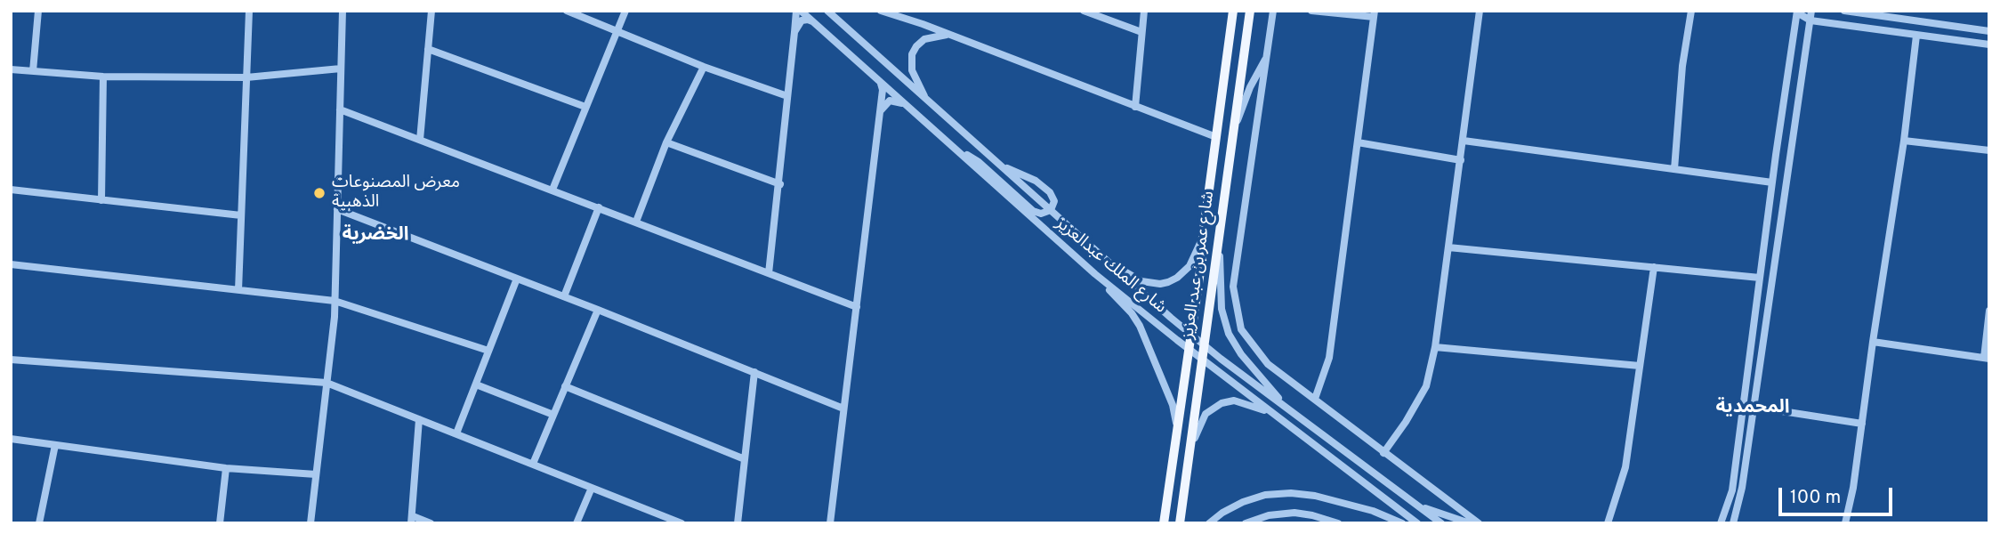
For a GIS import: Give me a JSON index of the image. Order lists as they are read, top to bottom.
{
  "streets": {
    "main road": ["شارع عمر بن عبد العزيز"],
    "street": ["شارع الملك عبدالعزيز"]
  },
  "crossings": [
    ["شارع عمر بن عبد العزيز", "شارع الملك عبدالعزيز"]
  ],
  "districts": ["الخضرية", "المحمدية"],
  "places": ["معرض المصنوعات الذهبية"],
  "scale_bar": "100 m"
}
